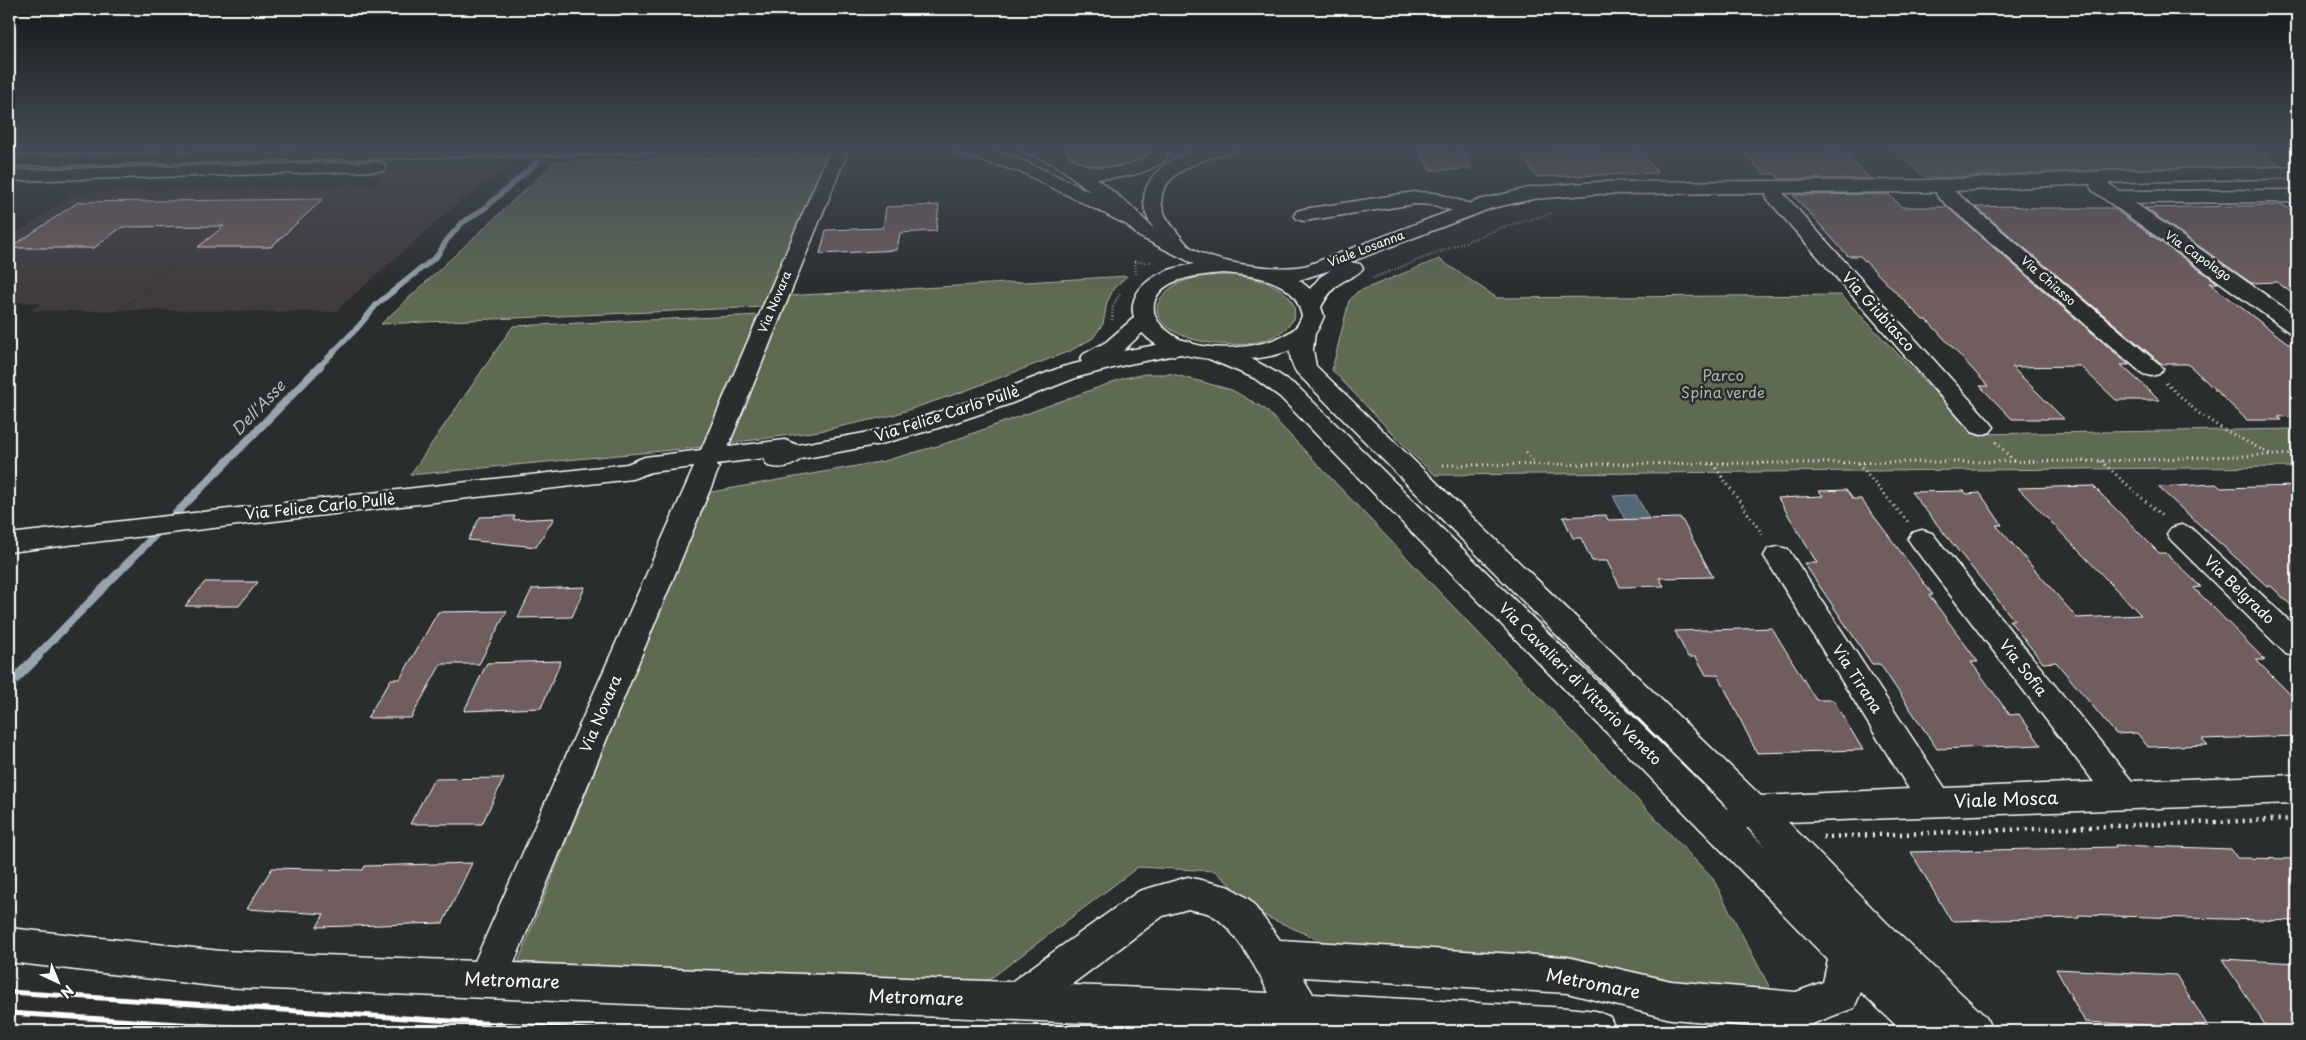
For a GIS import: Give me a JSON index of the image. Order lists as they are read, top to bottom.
{
  "streets": {
    "street": [
      "Viale Losanna",
      "Via Capolago",
      "Via Chiasso",
      "Via Novara",
      "Via Giubiasco",
      "Via Felice Carlo Pullè",
      "Via Belgrado",
      "Via Sofia",
      "Via Tirana",
      "Via Cavalieri di Vittorio Veneto",
      "Viale Mosca",
      "Metromare"
    ]
  },
  "crossings": [
    ["Viale Losanna", "Via Cavalieri di Vittorio Veneto"],
    ["Via Novara", "Via Felice Carlo Pullè"],
    ["Via Felice Carlo Pullè", "Via Cavalieri di Vittorio Veneto"],
    ["Via Sofia", "Viale Mosca"],
    ["Via Tirana", "Viale Mosca"],
    ["Via Cavalieri di Vittorio Veneto", "Viale Mosca"],
    ["Via Cavalieri di Vittorio Veneto", "Metromare"]
  ],
  "water": ["Dell'Asse"],
  "parks": ["Parco Spina verde"],
  "north": "bottom right"
}
